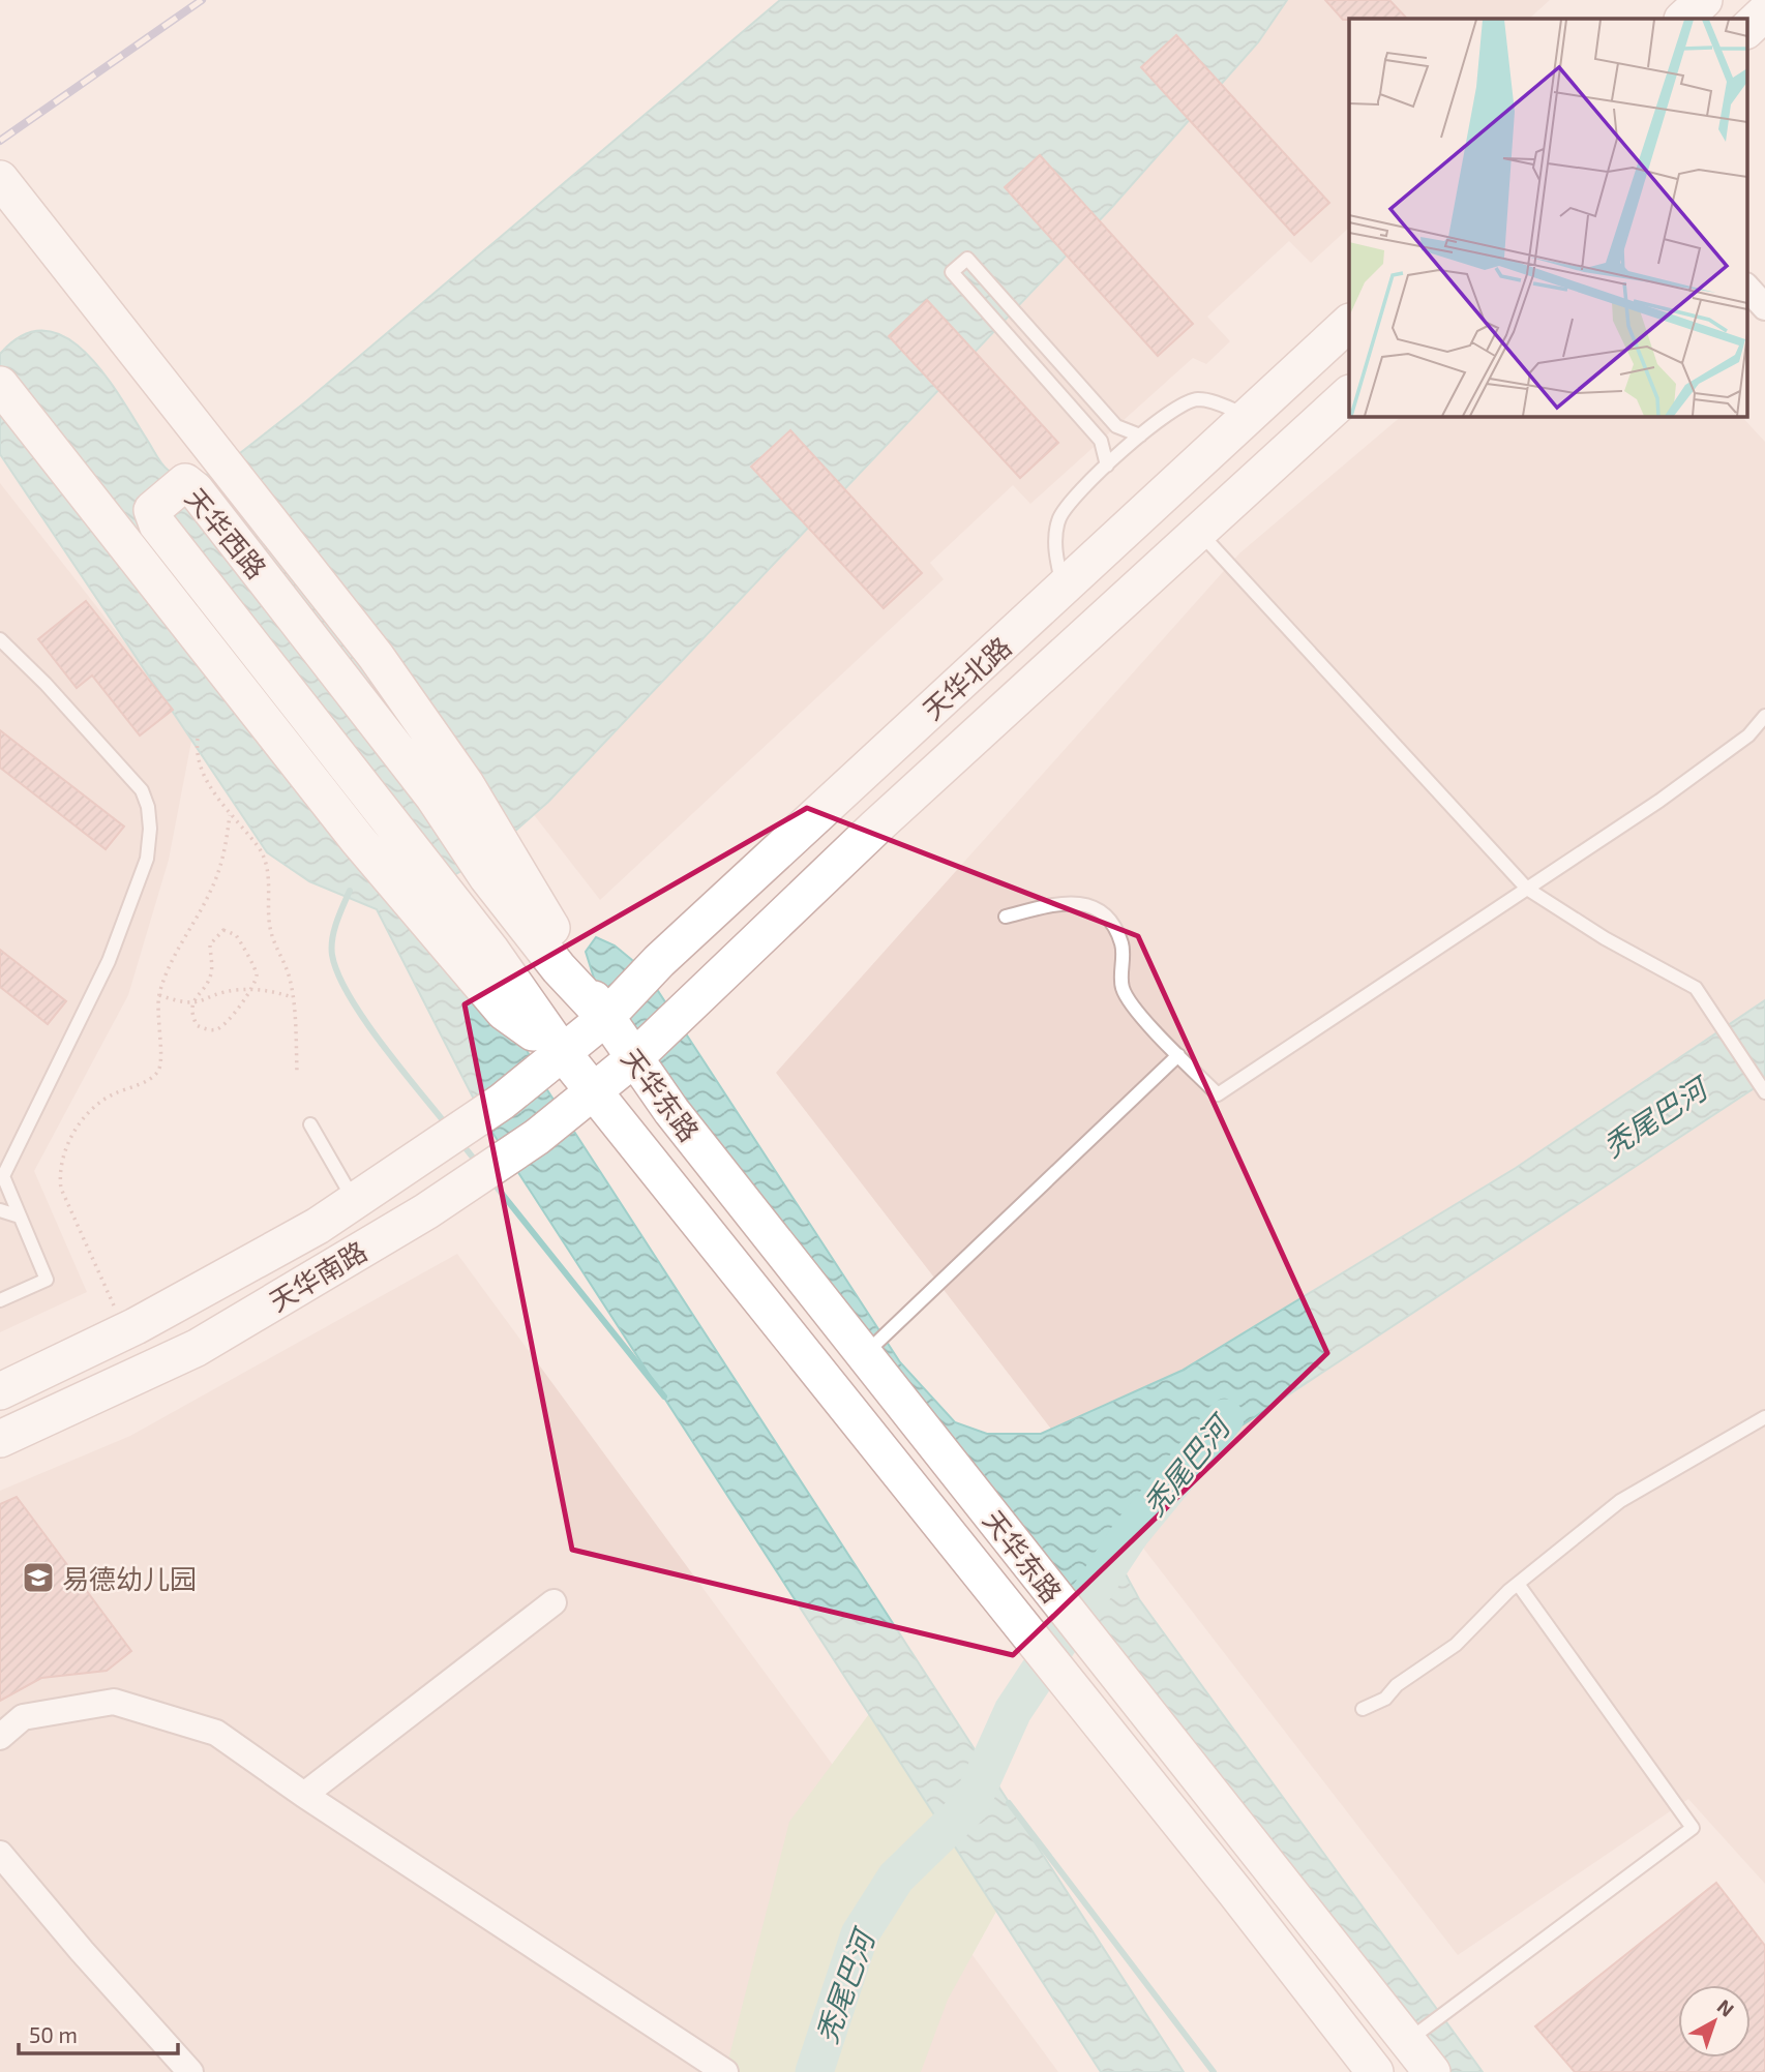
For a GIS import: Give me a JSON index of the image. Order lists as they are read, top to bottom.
{
  "streets": {
    "main road": [
      "天华西路",
      "天华北路",
      "天华东路",
      "天华南路"
    ]
  },
  "crossings": [
    ["天华西路", "天华北路"],
    ["天华西路", "天华东路"],
    ["天华西路", "天华南路"],
    ["天华北路", "天华东路"],
    ["天华北路", "天华南路"],
    ["天华东路", "天华南路"]
  ],
  "water": ["秃尾巴河"],
  "places": {
    "school or university": ["易德幼儿园"]
  },
  "scale_bar": "50 m",
  "north": "top right"
}
